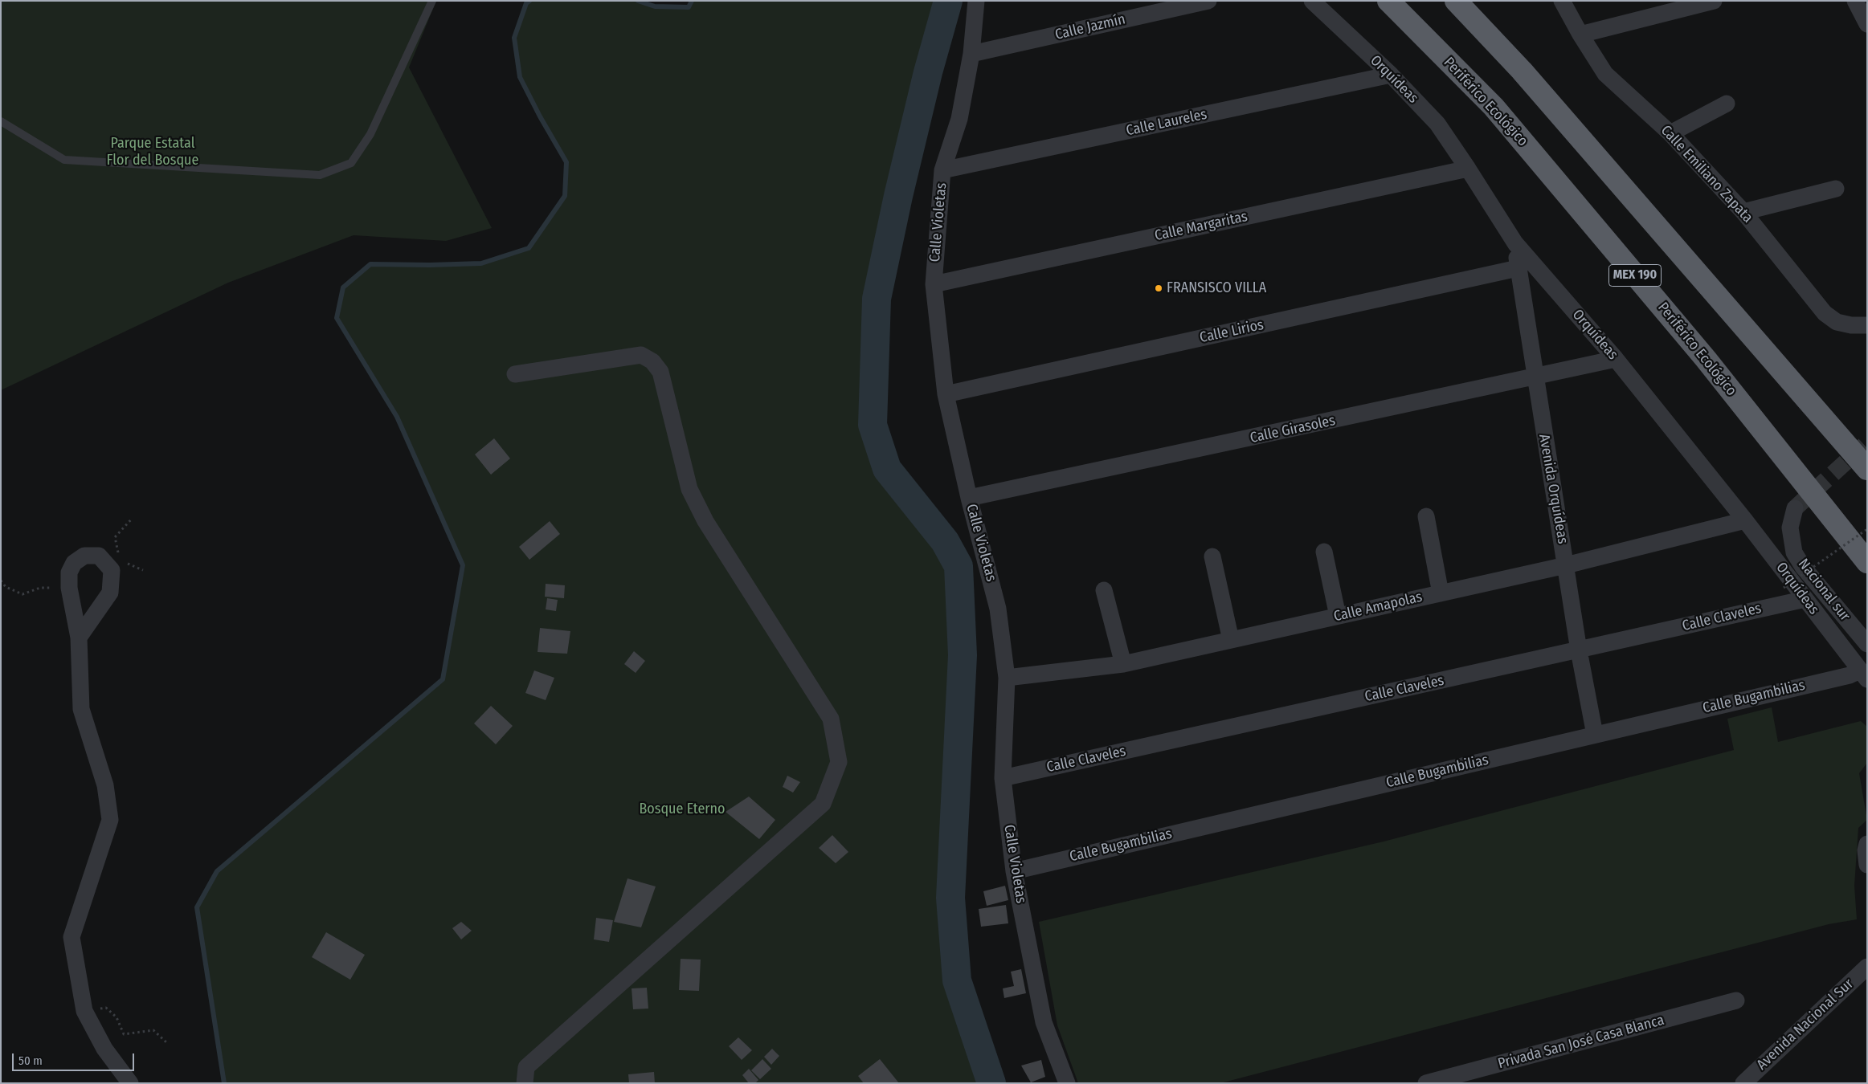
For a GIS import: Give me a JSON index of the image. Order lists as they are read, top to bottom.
{
  "streets": {
    "highway": ["Periférico Ecológico", "MEX 190"],
    "street": [
      "Calle Jazmín",
      "Orquídeas",
      "Calle Laureles",
      "Calle Emiliano Zapata",
      "Calle Violetas",
      "Calle Margaritas",
      "Calle Lirios",
      "Calle Girasoles",
      "Avenida Orquídeas",
      "Nacional sur",
      "Calle Amapolas",
      "Calle Claveles",
      "Calle Bugambilias",
      "Avenida Nacional Sur",
      "Privada San José Casa Blanca"
    ]
  },
  "crossings": [
    ["Calle Jazmín", "Calle Violetas"],
    ["Orquídeas", "Calle Laureles"],
    ["Orquídeas", "Calle Margaritas"],
    ["Orquídeas", "Calle Girasoles"],
    ["Orquídeas", "Avenida Orquídeas"],
    ["Orquídeas", "Calle Amapolas"],
    ["Orquídeas", "Calle Claveles"],
    ["Orquídeas", "Calle Bugambilias"],
    ["Calle Laureles", "Calle Violetas"],
    ["Calle Violetas", "Calle Margaritas"],
    ["Calle Violetas", "Calle Lirios"],
    ["Calle Violetas", "Calle Girasoles"],
    ["Calle Violetas", "Calle Amapolas"],
    ["Calle Violetas", "Calle Claveles"],
    ["Calle Violetas", "Calle Bugambilias"],
    ["Calle Lirios", "Avenida Orquídeas"],
    ["Calle Girasoles", "Avenida Orquídeas"],
    ["Avenida Orquídeas", "Calle Amapolas"],
    ["Avenida Orquídeas", "Calle Claveles"],
    ["Avenida Orquídeas", "Calle Bugambilias"]
  ],
  "parks": ["Parque Estatal Flor del Bosque", "Bosque Eterno"],
  "places": ["FRANSISCO VILLA"],
  "scale_bar": "50 m"
}
